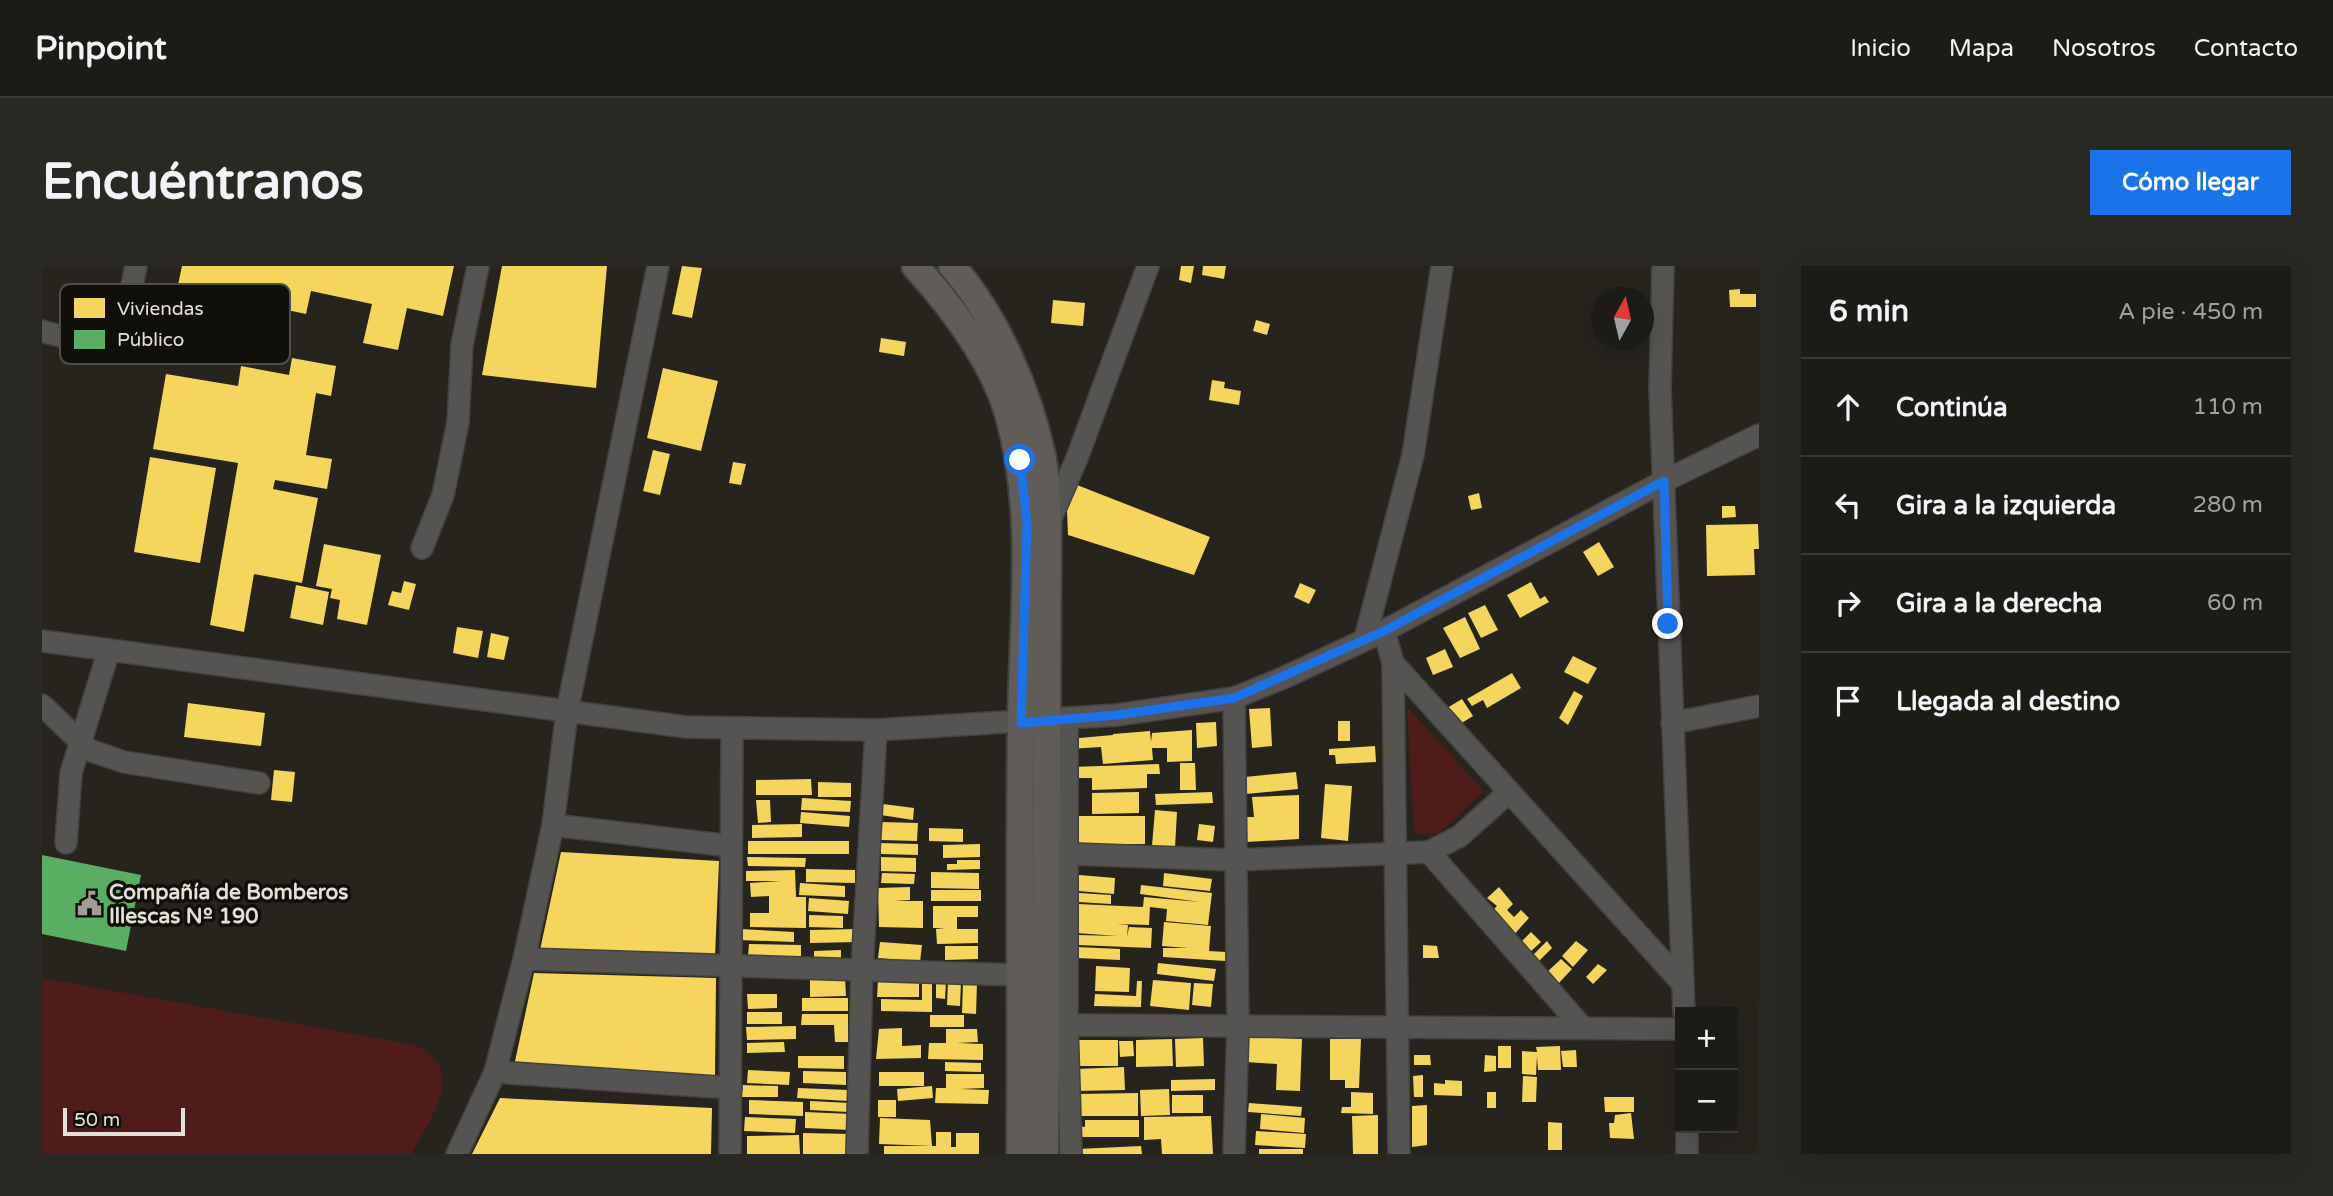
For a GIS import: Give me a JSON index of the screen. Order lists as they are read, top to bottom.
{
  "places": {
    "public building": ["Compañía de Bomberos Illescas Nº 190"]
  },
  "legend": ["Viviendas", "Público"],
  "scale_bar": "50 m",
  "north": "top",
  "page": {
    "header": "Pinpoint",
    "nav": [
      "Inicio",
      "Mapa",
      "Nosotros",
      "Contacto"
    ],
    "buttons": "Cómo llegar",
    "title": "Encuéntranos",
    "heading": ["6 min", "A pie · 450 m"],
    "list": [
      ["Continúa", "110 m"],
      ["Gira a la izquierda", "280 m"],
      ["Gira a la derecha", "60 m"],
      "Llegada al destino"
    ],
    "map_buttons": ["+", "−"],
    "scale": "50 m"
  }
}
